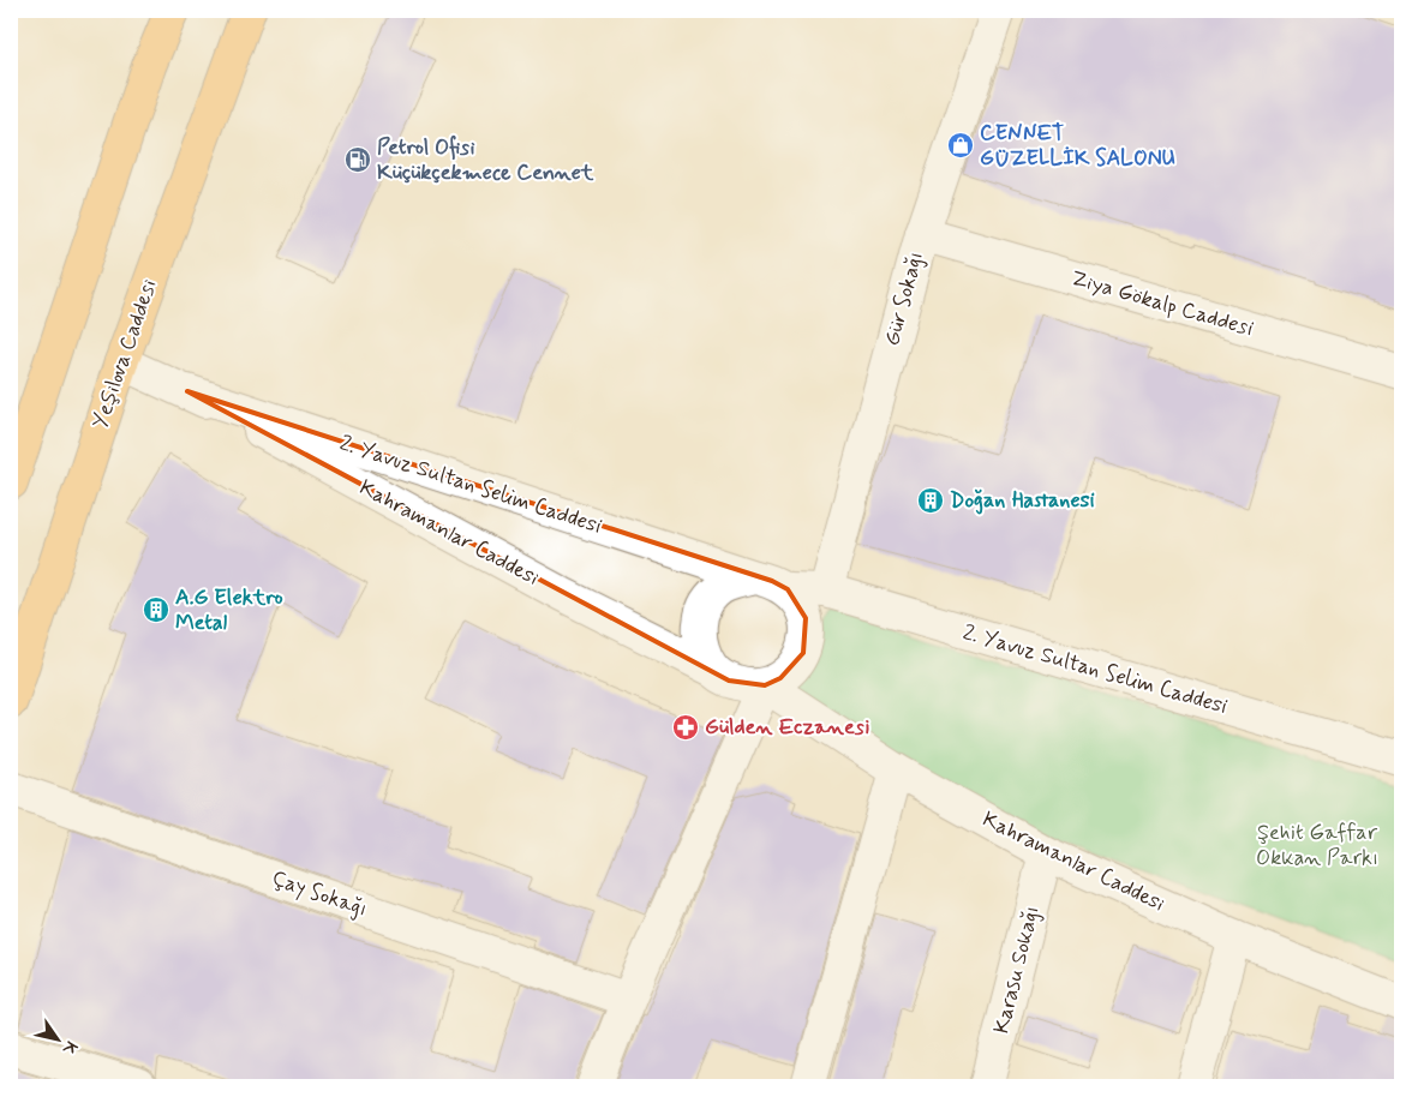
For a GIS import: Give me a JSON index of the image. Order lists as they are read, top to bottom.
{
  "streets": {
    "main road": ["Yeşilova Caddesi"],
    "street": [
      "Gür Sokağı",
      "Ziya Gökalp Caddesi",
      "2. Yavuz Sultan Selim Caddesi",
      "Kahramanlar Caddesi",
      "Çay Sokağı",
      "Karasu Sokağı"
    ]
  },
  "crossings": [
    ["Gür Sokağı", "Ziya Gökalp Caddesi"],
    ["Gür Sokağı", "2. Yavuz Sultan Selim Caddesi"],
    ["2. Yavuz Sultan Selim Caddesi", "Kahramanlar Caddesi"],
    ["Kahramanlar Caddesi", "Karasu Sokağı"]
  ],
  "parks": ["Şehit Gaffar Okkan Parkı"],
  "places": {
    "shop": ["CENNET GÜZELLİK SALONU"],
    "fuel station": ["Petrol Ofisi Küçükçekmece Cennet"],
    "building": ["Doğan Hastanesi", "A.G Elektro Metal"],
    "pharmacy": ["Gülden Eczanesi"]
  },
  "north": "bottom right"
}
